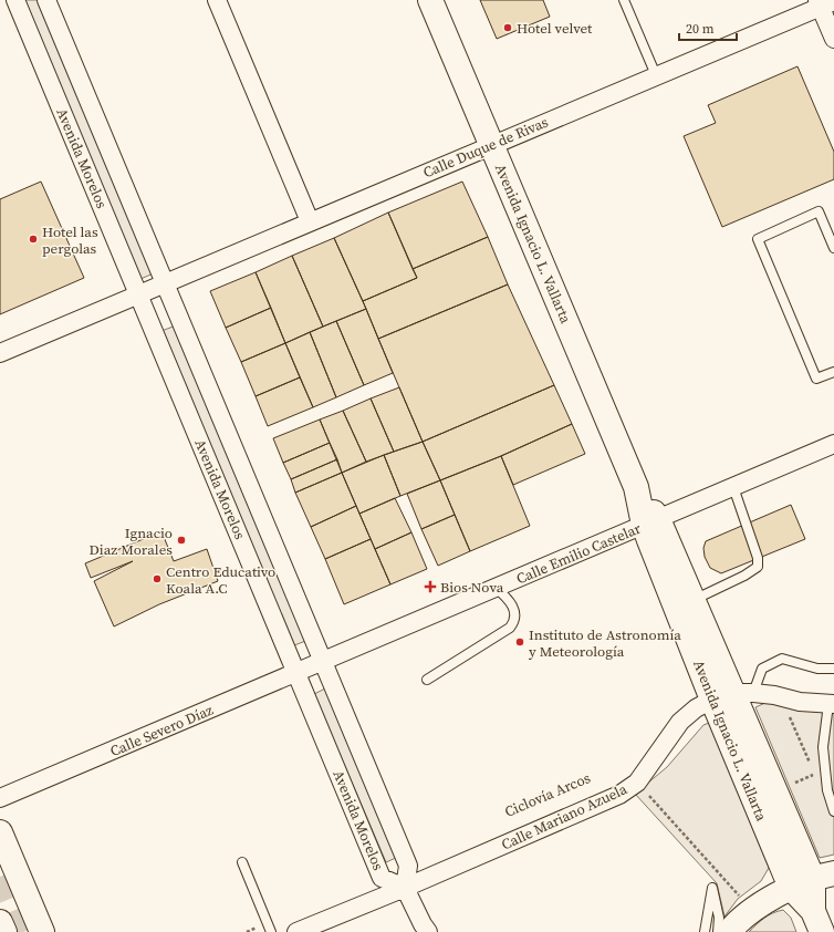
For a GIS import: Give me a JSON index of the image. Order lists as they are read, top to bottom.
{
  "streets": {
    "main road": ["Avenida Ignacio L. Vallarta"],
    "street": [
      "Calle Duque de Rivas",
      "Avenida Morelos",
      "Calle Emilio Castelar",
      "Calle Severo Díaz",
      "Calle Mariano Azuela"
    ]
  },
  "crossings": [
    ["Calle Duque de Rivas", "Avenida Morelos"],
    ["Calle Duque de Rivas", "Avenida Ignacio L. Vallarta"],
    ["Avenida Morelos", "Calle Emilio Castelar"],
    ["Avenida Morelos", "Calle Severo Díaz"],
    ["Avenida Morelos", "Calle Mariano Azuela"],
    ["Avenida Ignacio L. Vallarta", "Calle Emilio Castelar"],
    ["Avenida Ignacio L. Vallarta", "Calle Mariano Azuela"],
    ["Calle Emilio Castelar", "Calle Severo Díaz"]
  ],
  "places": {
    "other": [
      "Hotel velvet",
      "Hotel las pergolas",
      "Ignacio Diaz Morales",
      "Centro Educativo Koala A.C",
      "Instituto de Astronomía y Meteorología"
    ],
    "health": ["Bios Nova"]
  },
  "scale_bar": "20 m"
}
